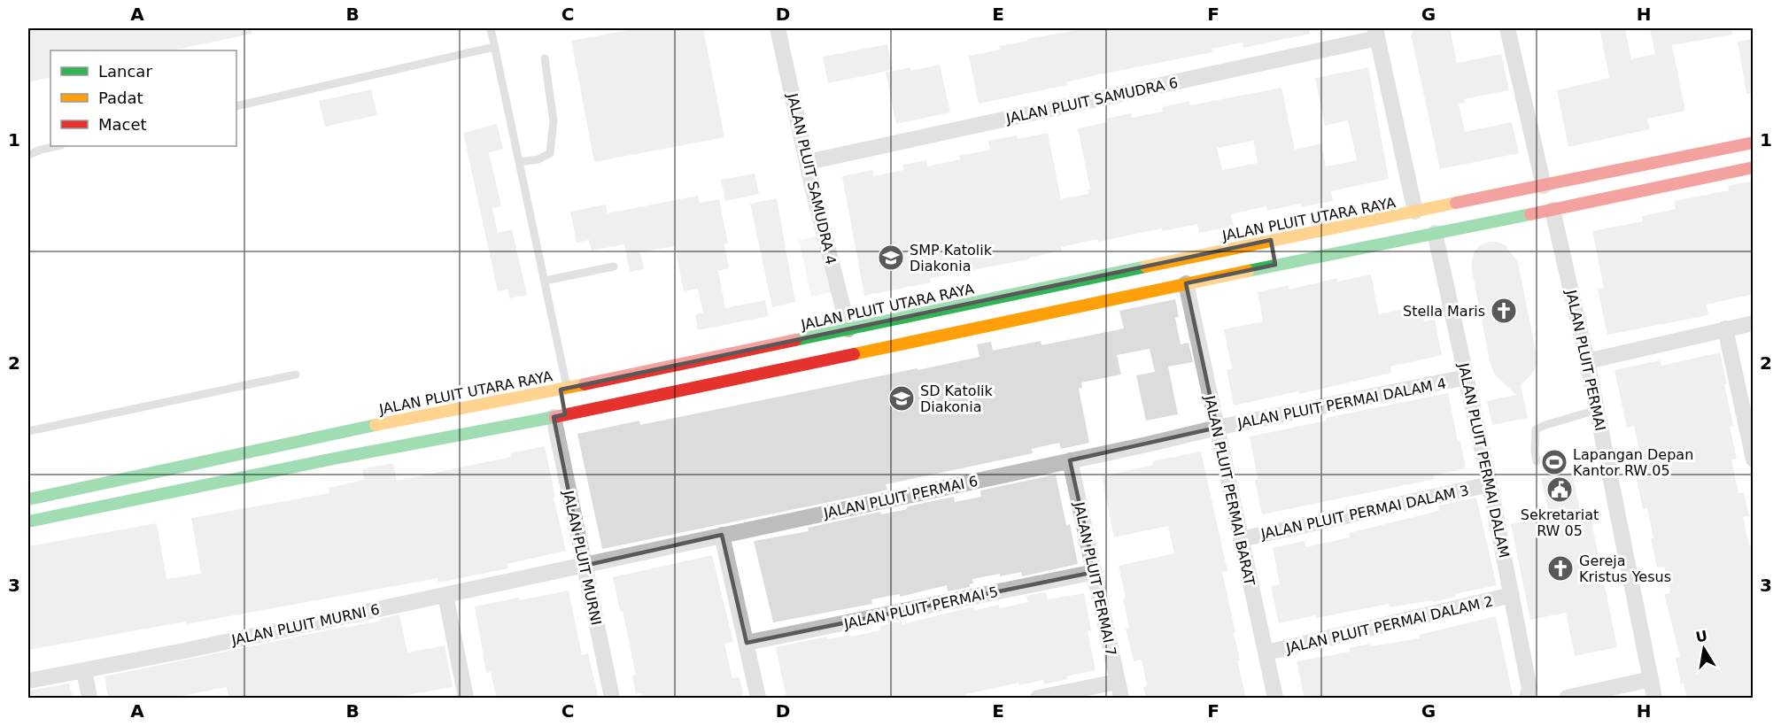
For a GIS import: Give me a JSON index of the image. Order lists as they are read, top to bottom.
{
  "streets": {
    "street": [
      "JALAN PLUIT SAMUDRA 6",
      "JALAN PLUIT SAMUDRA 4",
      "JALAN PLUIT UTARA RAYA",
      "JALAN PLUIT PERMAI",
      "JALAN PLUIT PERMAI DALAM 4",
      "JALAN PLUIT PERMAI DALAM",
      "JALAN PLUIT PERMAI BARAT",
      "JALAN PLUIT PERMAI 6",
      "JALAN PLUIT PERMAI DALAM 3",
      "JALAN PLUIT MURNI",
      "JALAN PLUIT PERMAI 7",
      "JALAN PLUIT PERMAI 5",
      "JALAN PLUIT MURNI 6",
      "JALAN PLUIT PERMAI DALAM 2"
    ]
  },
  "crossings": [
    ["JALAN PLUIT SAMUDRA 6", "JALAN PLUIT SAMUDRA 4"],
    ["JALAN PLUIT SAMUDRA 4", "JALAN PLUIT UTARA RAYA"],
    ["JALAN PLUIT UTARA RAYA", "JALAN PLUIT PERMAI"],
    ["JALAN PLUIT UTARA RAYA", "JALAN PLUIT PERMAI DALAM"],
    ["JALAN PLUIT UTARA RAYA", "JALAN PLUIT PERMAI BARAT"],
    ["JALAN PLUIT UTARA RAYA", "JALAN PLUIT MURNI"],
    ["JALAN PLUIT PERMAI DALAM 4", "JALAN PLUIT PERMAI DALAM"],
    ["JALAN PLUIT PERMAI DALAM 4", "JALAN PLUIT PERMAI BARAT"],
    ["JALAN PLUIT PERMAI DALAM 4", "JALAN PLUIT PERMAI 6"],
    ["JALAN PLUIT PERMAI DALAM", "JALAN PLUIT PERMAI DALAM 3"],
    ["JALAN PLUIT PERMAI DALAM", "JALAN PLUIT PERMAI DALAM 2"],
    ["JALAN PLUIT PERMAI BARAT", "JALAN PLUIT PERMAI 6"],
    ["JALAN PLUIT PERMAI BARAT", "JALAN PLUIT PERMAI DALAM 3"],
    ["JALAN PLUIT PERMAI BARAT", "JALAN PLUIT PERMAI DALAM 2"],
    ["JALAN PLUIT PERMAI 6", "JALAN PLUIT MURNI"],
    ["JALAN PLUIT PERMAI 6", "JALAN PLUIT PERMAI 7"],
    ["JALAN PLUIT PERMAI 6", "JALAN PLUIT MURNI 6"],
    ["JALAN PLUIT MURNI", "JALAN PLUIT MURNI 6"],
    ["JALAN PLUIT PERMAI 7", "JALAN PLUIT PERMAI 5"]
  ],
  "places": {
    "school or university": ["SMP Katolik Diakonia", "SD Katolik Diakonia"],
    "church": ["Stella Maris", "Gereja Kristus Yesus"],
    "sports": ["Lapangan Depan Kantor RW 05"],
    "public building": ["Sekretariat RW 05"]
  },
  "legend": ["Lancar", "Padat", "Macet"],
  "north": "top",
  "grid": {
    "columns": [
      "A",
      "B",
      "C",
      "D",
      "E",
      "F",
      "G",
      "H"
    ],
    "rows": ["1", "2", "3"]
  }
}
